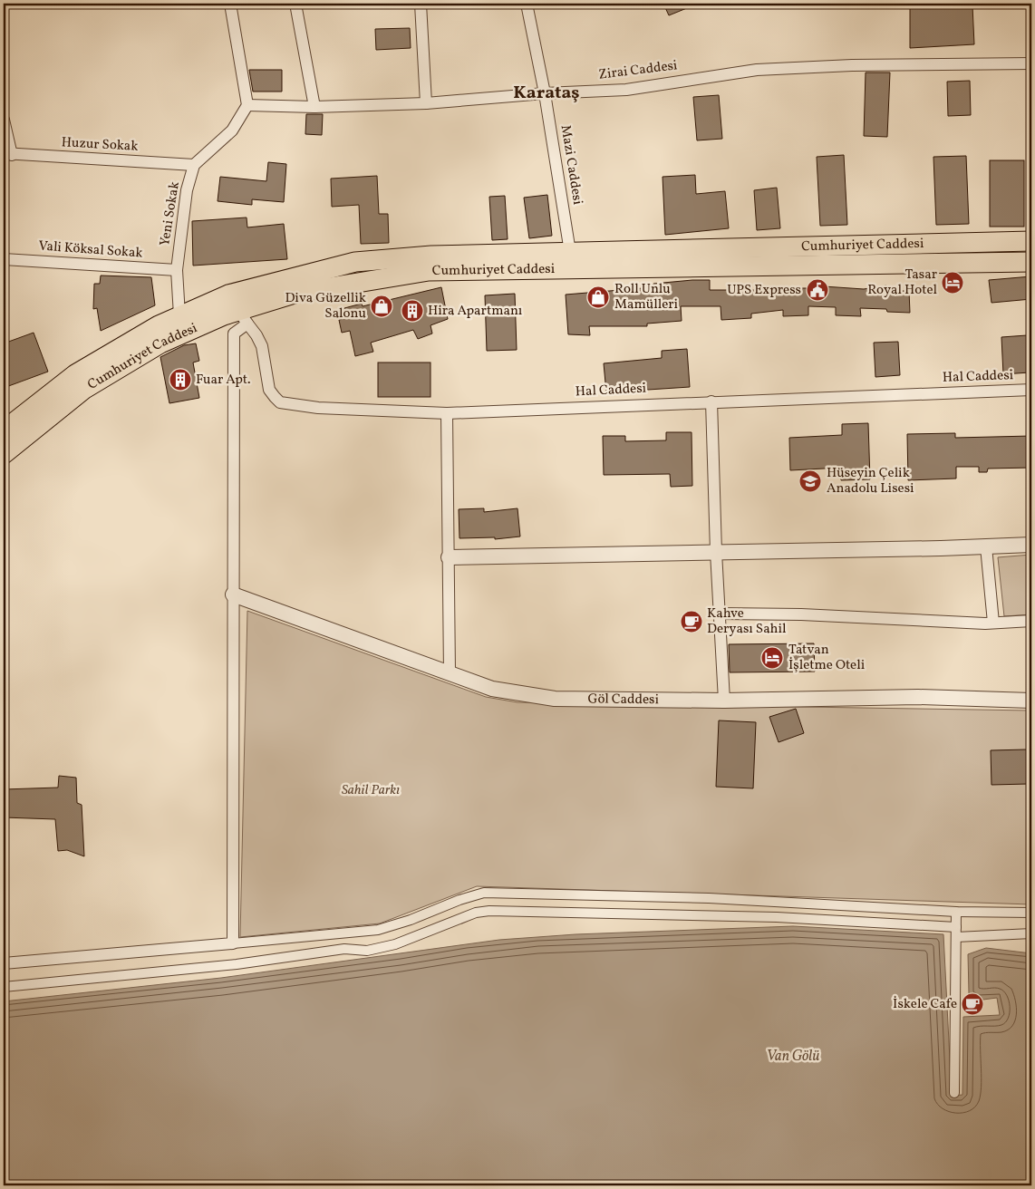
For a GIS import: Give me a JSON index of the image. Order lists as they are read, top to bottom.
{
  "streets": {
    "highway": ["Cumhuriyet Caddesi"],
    "street": [
      "Zirai Caddesi",
      "Huzur Sokak",
      "Mazi Caddesi",
      "Yeni Sokak",
      "Vali Köksal Sokak",
      "Hal Caddesi",
      "Göl Caddesi"
    ]
  },
  "crossings": [
    ["Zirai Caddesi", "Mazi Caddesi"],
    ["Huzur Sokak", "Yeni Sokak"],
    ["Mazi Caddesi", "Cumhuriyet Caddesi"],
    ["Yeni Sokak", "Cumhuriyet Caddesi"],
    ["Yeni Sokak", "Vali Köksal Sokak"],
    ["Cumhuriyet Caddesi", "Hal Caddesi"]
  ],
  "districts": ["Karataş"],
  "water": ["Van Gölü"],
  "parks": ["Sahil Parkı"],
  "places": {
    "hotel": ["Tasar Royal Hotel", "Tatvan İşletme Oteli"],
    "public building": ["UPS Express"],
    "shop": ["Roll Unlu Mamülleri", "Diva Güzellik Salonu"],
    "building": ["Hira Apartmanı", "Fuar Apt."],
    "school or university": ["Hüseyin Çelik Anadolu Lisesi"],
    "cafe": ["Kahve Deryası Sahil", "İskele Cafe"]
  }
}
